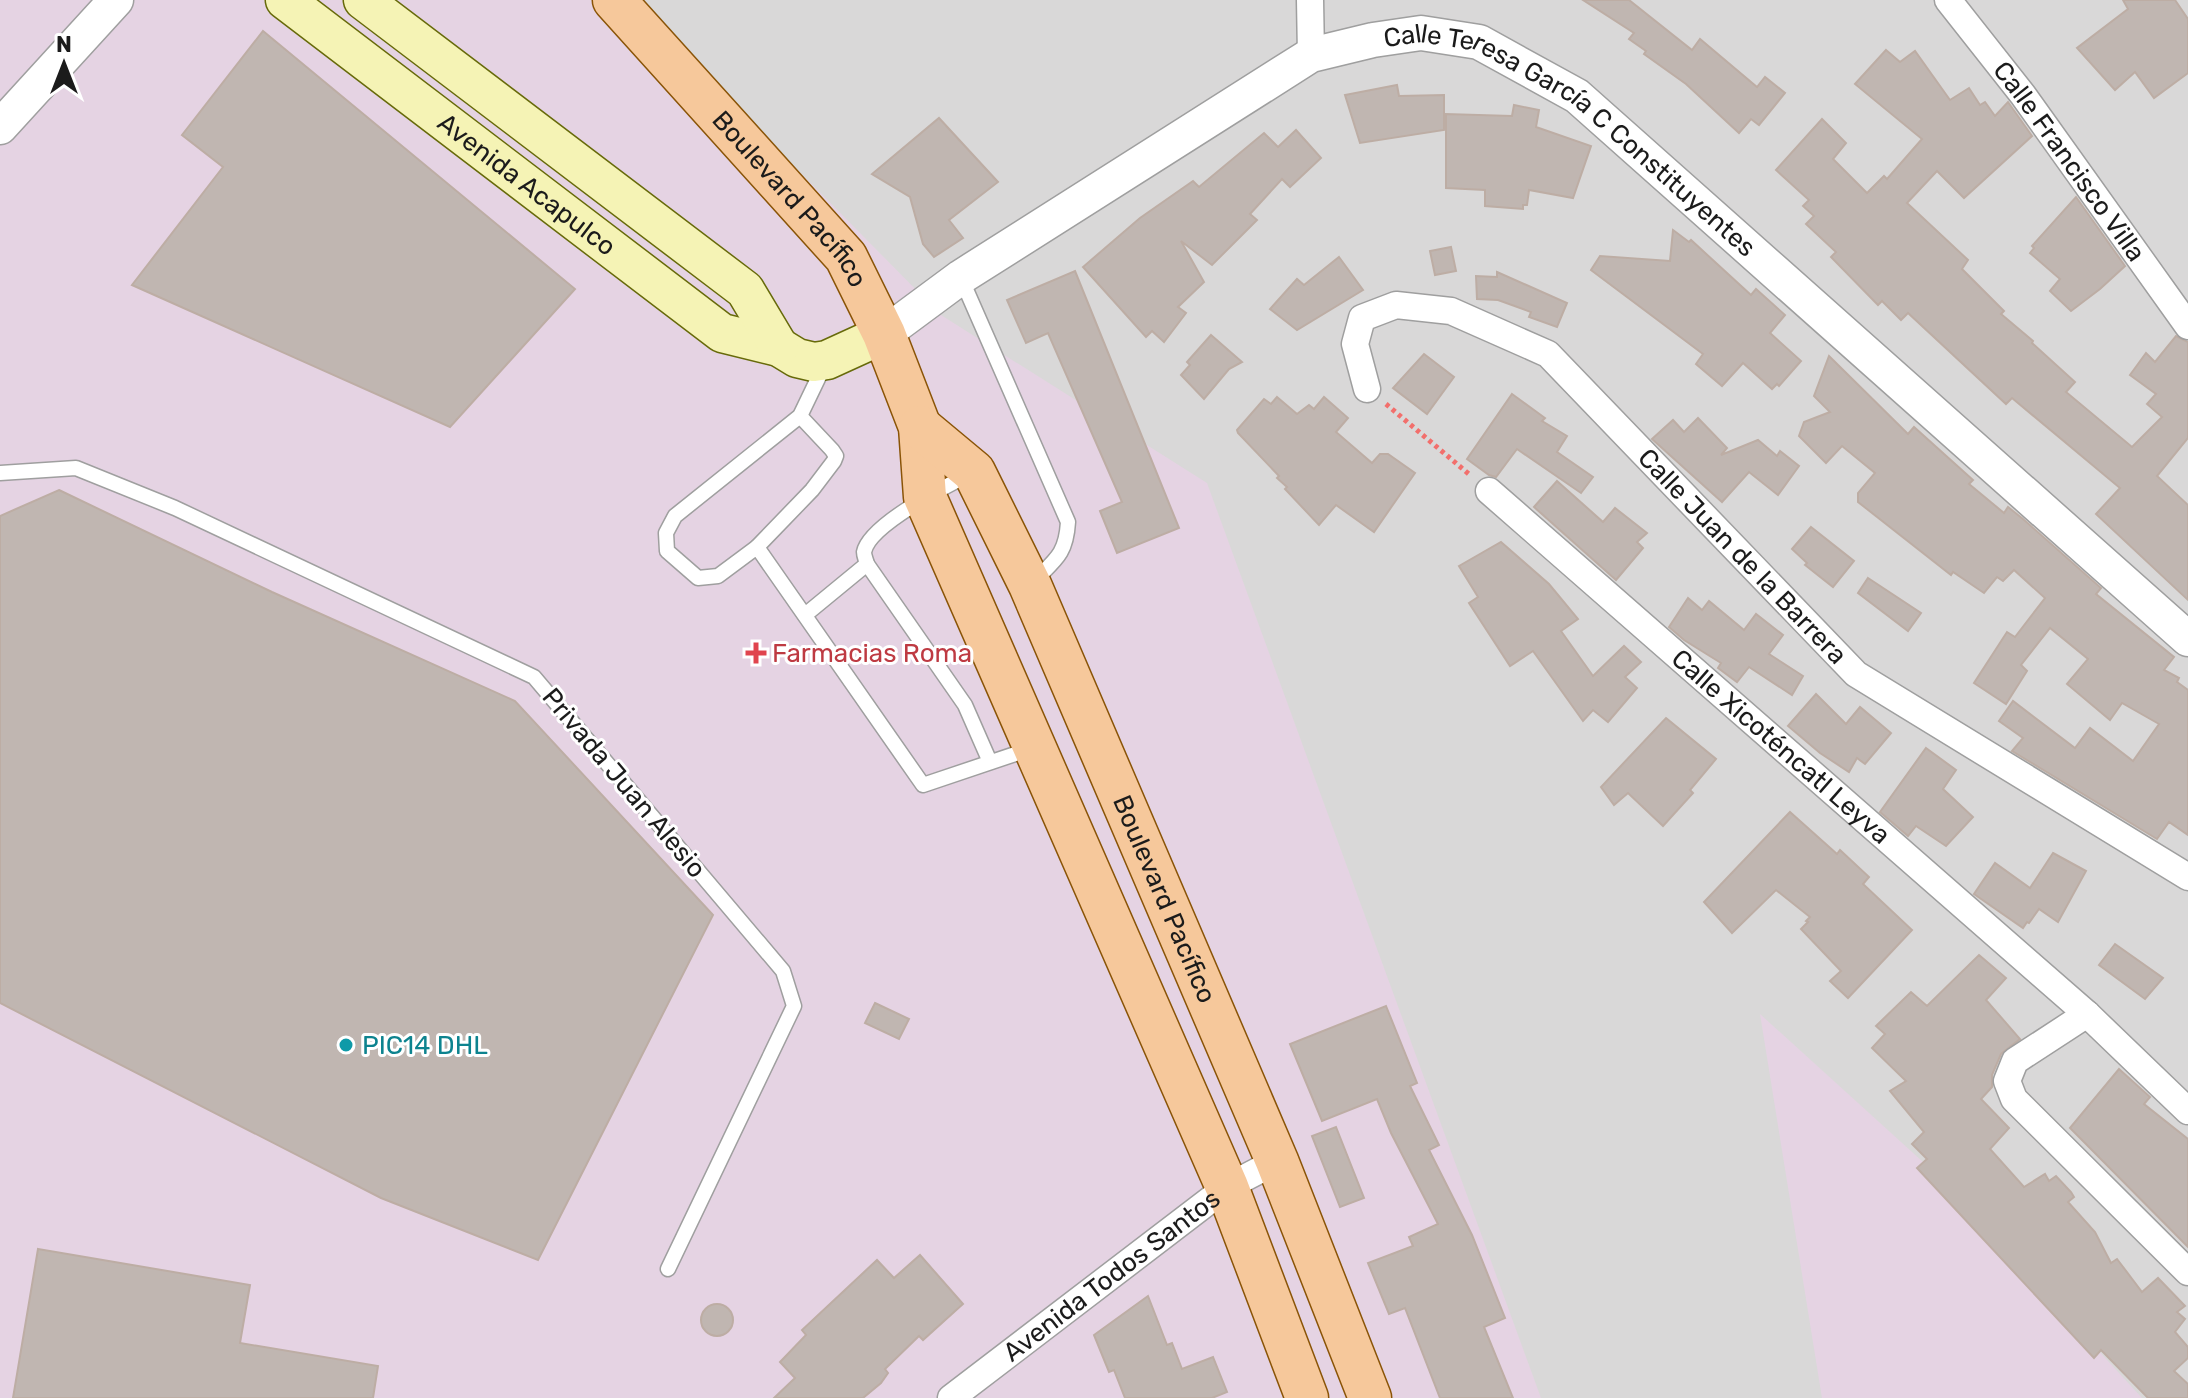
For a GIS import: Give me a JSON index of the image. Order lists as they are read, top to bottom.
{
  "streets": {
    "main road": ["Avenida Acapulco", "Boulevard Pacífico"],
    "street": [
      "Calle Teresa García C Constituyentes",
      "Calle Francisco Villa",
      "Calle Juan de la Barrera",
      "Calle Xicoténcatl Leyva",
      "Avenida Todos Santos"
    ],
    "lane": ["Privada Juan Alesio"]
  },
  "crossings": [
    ["Calle Teresa García C Constituyentes", "Boulevard Pacífico"],
    ["Boulevard Pacífico", "Avenida Todos Santos"]
  ],
  "places": {
    "health": ["Farmacias Roma"],
    "other": ["PIC14 DHL"]
  },
  "north": "top"
}
